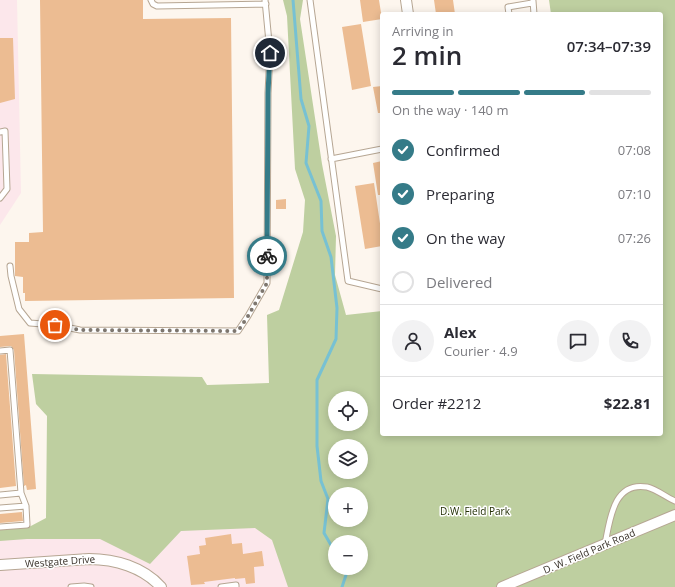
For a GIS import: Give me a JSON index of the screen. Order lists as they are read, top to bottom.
{
  "streets": {
    "street": ["D. W. Field Park Road", "Westgate Drive"]
  },
  "parks": ["D.W. Field Park"],
  "page": {
    "heading": ["2 min", "Arriving in", "07:34–07:39"],
    "panel": [
      "Alex",
      "Courier · 4.9",
      "Order #2212",
      "$22.81"
    ],
    "bar": "On the way · 140 m",
    "list": [
      ["Confirmed", "07:08"],
      ["Preparing", "07:10"],
      ["On the way", "07:26"],
      "Delivered"
    ],
    "map_buttons": ["+", "−"]
  }
}
